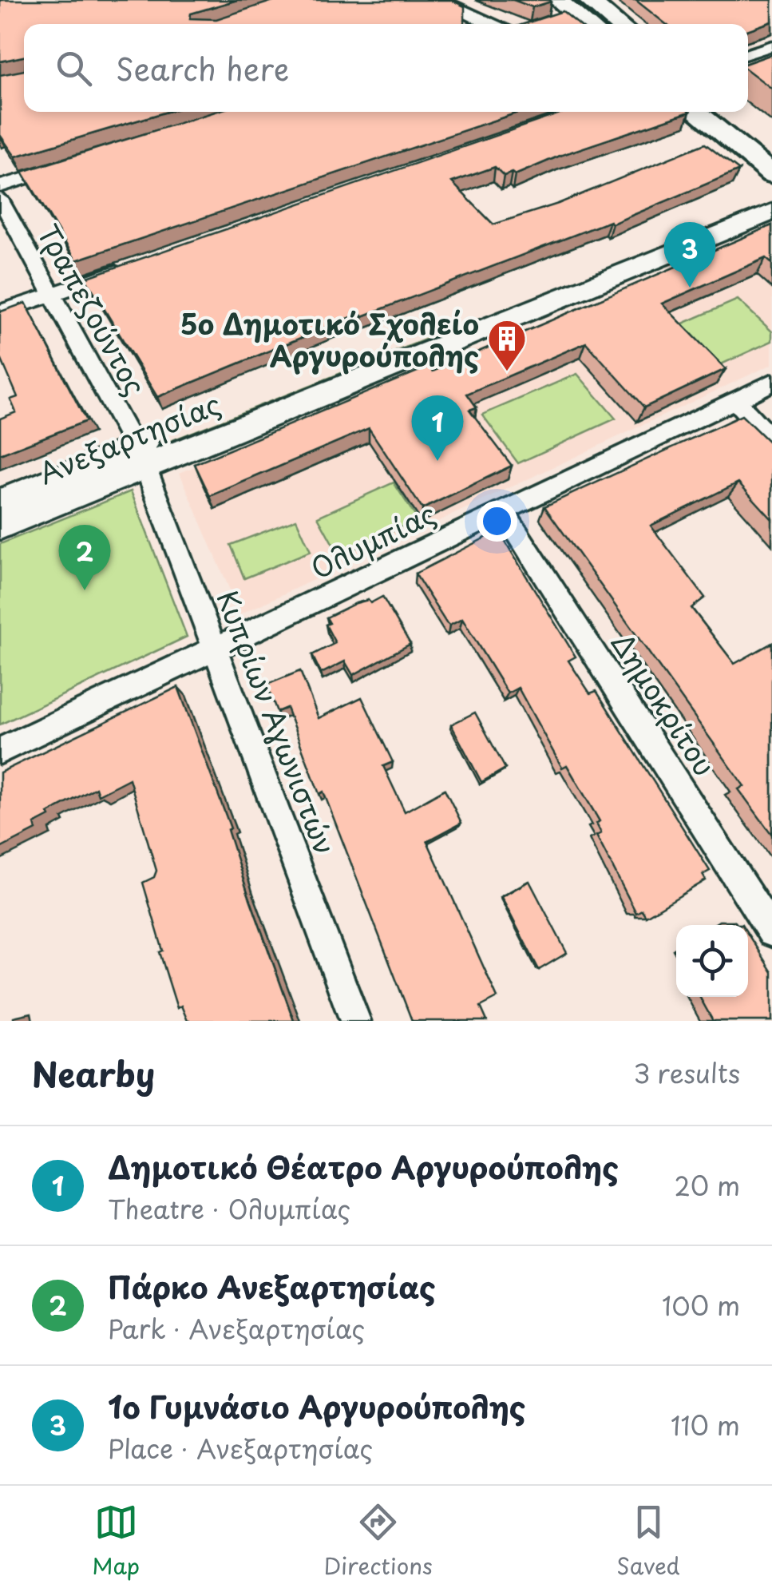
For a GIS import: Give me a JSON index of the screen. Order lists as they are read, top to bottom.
{
  "streets": {
    "main road": ["Ανεξαρτησίας"],
    "street": [
      "Τραπεζούντος",
      "Ολυμπίας",
      "Δημοκρίτου",
      "Κυπρίων Αγωνιστών"
    ]
  },
  "crossings": [
    ["Τραπεζούντος", "Ανεξαρτησίας"],
    ["Τραπεζούντος", "Κυπρίων Αγωνιστών"],
    ["Ανεξαρτησίας", "Κυπρίων Αγωνιστών"],
    ["Ολυμπίας", "Δημοκρίτου"],
    ["Ολυμπίας", "Κυπρίων Αγωνιστών"]
  ],
  "places": {
    "building": ["5ο Δημοτικό Σχολείο Αργυρούπολης"]
  },
  "page": {
    "search": "Search here",
    "pins": ["3", "1", "2"],
    "heading": ["Nearby", "3 results"],
    "list": [
      {
        "mark": "1",
        "name": "Δημοτικό Θέατρο Αργυρούπολης",
        "note": "Theatre · Ολυμπίας",
        "value": "20 m"
      },
      {
        "mark": "2",
        "name": "Πάρκο Ανεξαρτησίας",
        "note": "Park · Ανεξαρτησίας",
        "value": "100 m"
      },
      {
        "mark": "3",
        "name": "1ο Γυμνάσιο Αργυρούπολης",
        "note": "Place · Ανεξαρτησίας",
        "value": "110 m"
      }
    ],
    "nav": ["Map", "Directions", "Saved"]
  }
}
